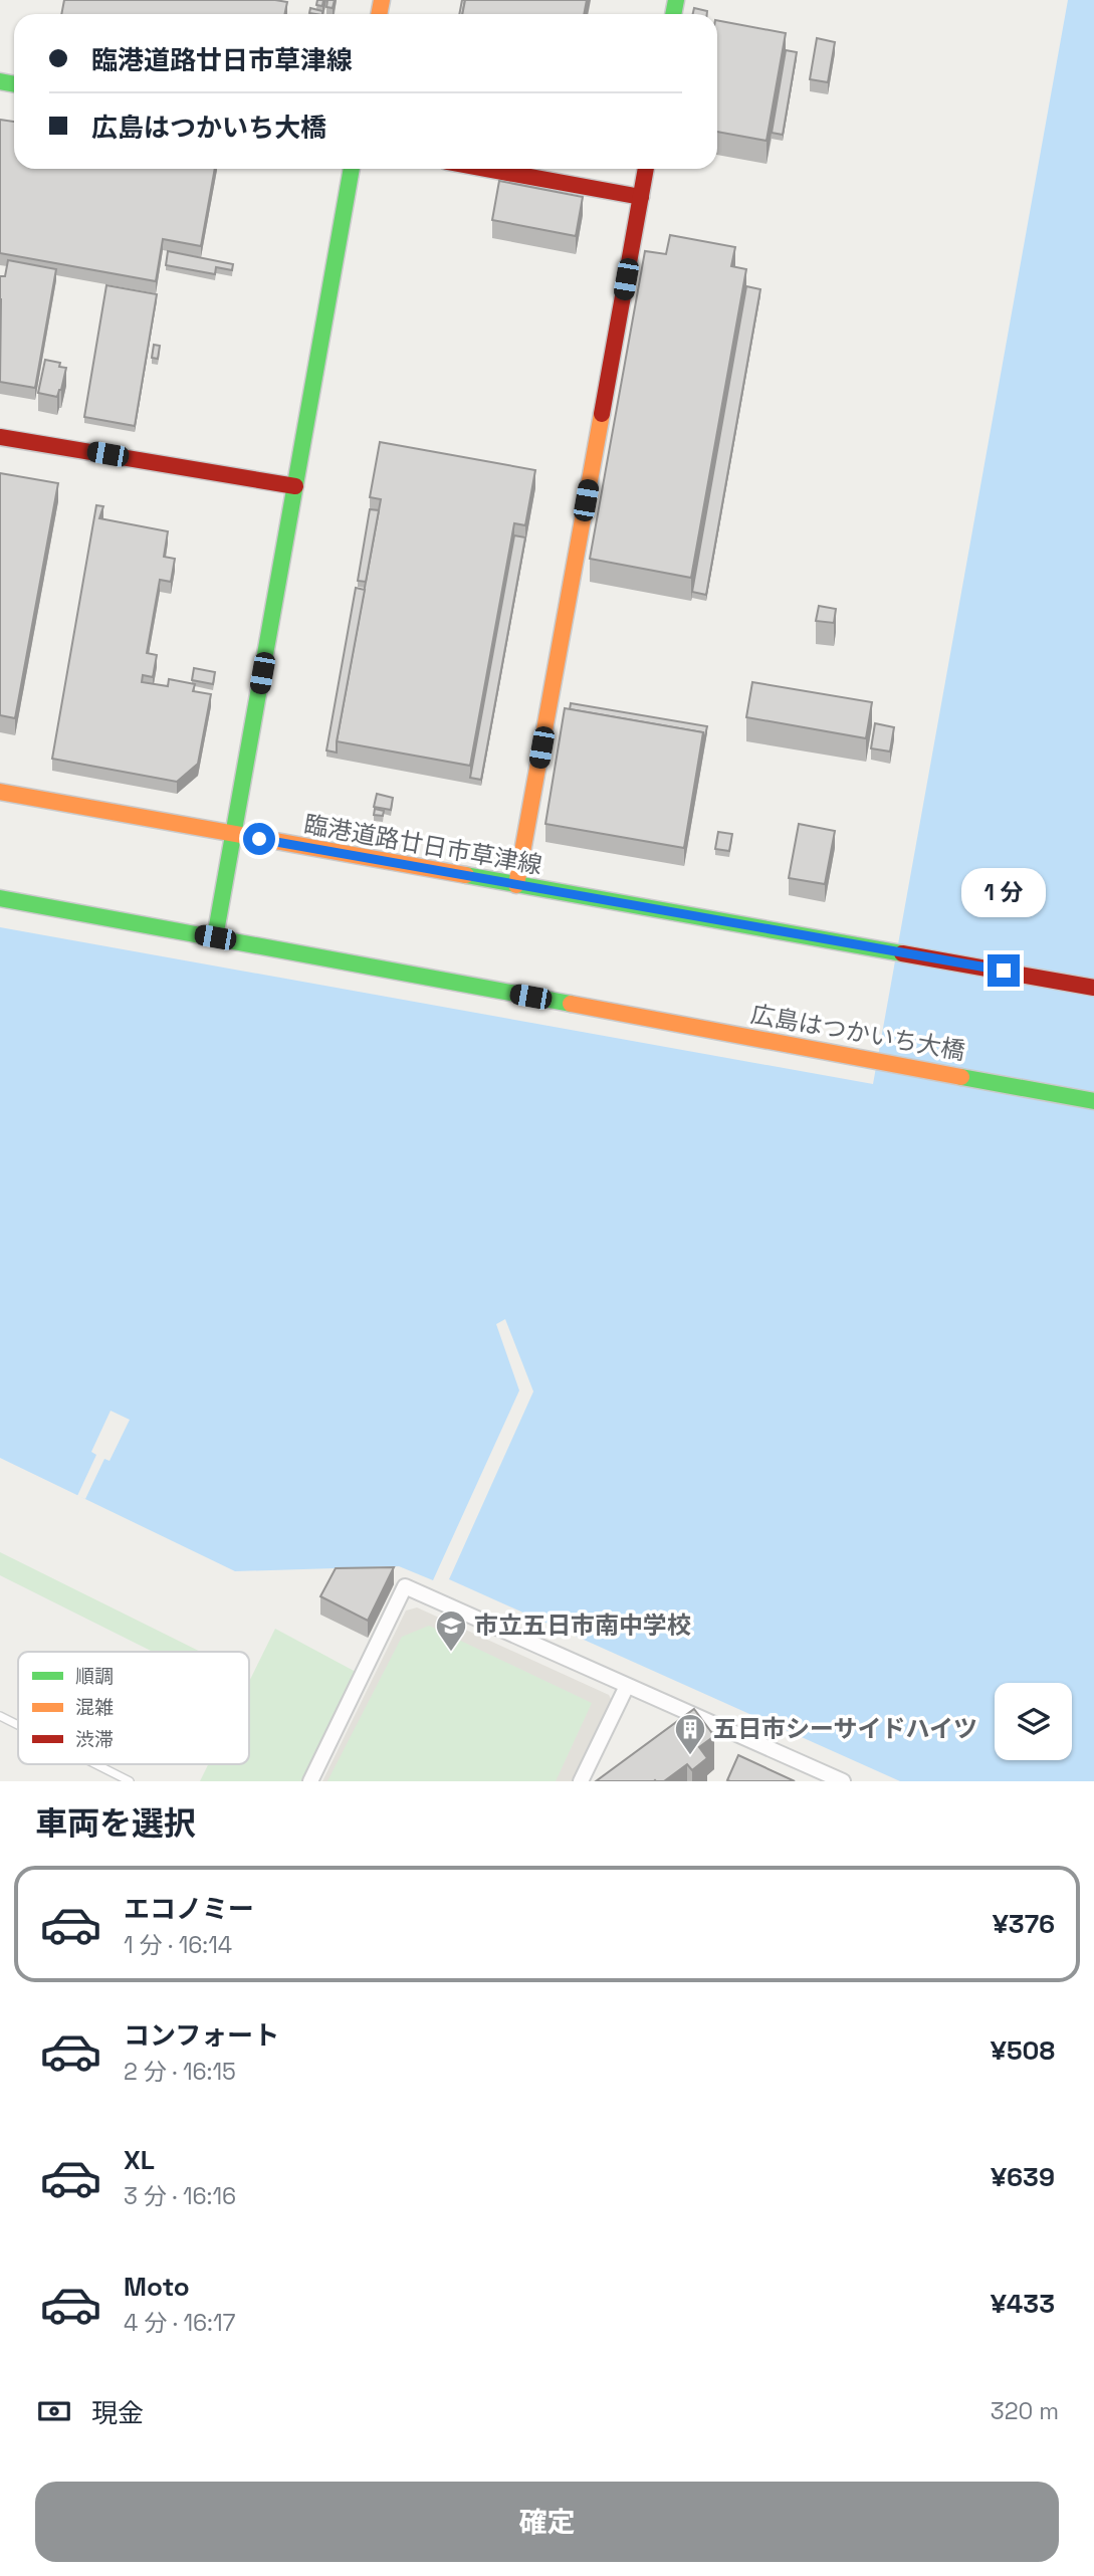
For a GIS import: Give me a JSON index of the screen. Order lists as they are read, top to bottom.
{
  "streets": {
    "street": ["臨港道路廿日市草津線", "広島はつかいち大橋"]
  },
  "places": {
    "school or university": ["市立五日市南中学校"],
    "building": ["五日市シーサイドハイツ"]
  },
  "legend": ["順調", "混雑", "渋滞"],
  "page": {
    "banner": ["臨港道路廿日市草津線", "広島はつかいち大橋"],
    "bubble": "1 分",
    "heading": "車両を選択",
    "list": [
      {
        "name": "エコノミー",
        "note": "1 分 · 16:14",
        "value": "¥376"
      },
      {
        "name": "コンフォート",
        "note": "2 分 · 16:15",
        "value": "¥508"
      },
      {
        "name": "XL",
        "note": "3 分 · 16:16",
        "value": "¥639"
      },
      {
        "name": "Moto",
        "note": "4 分 · 16:17",
        "value": "¥433"
      }
    ],
    "pay": ["現金", "320 m"],
    "buttons": "確定"
  }
}
